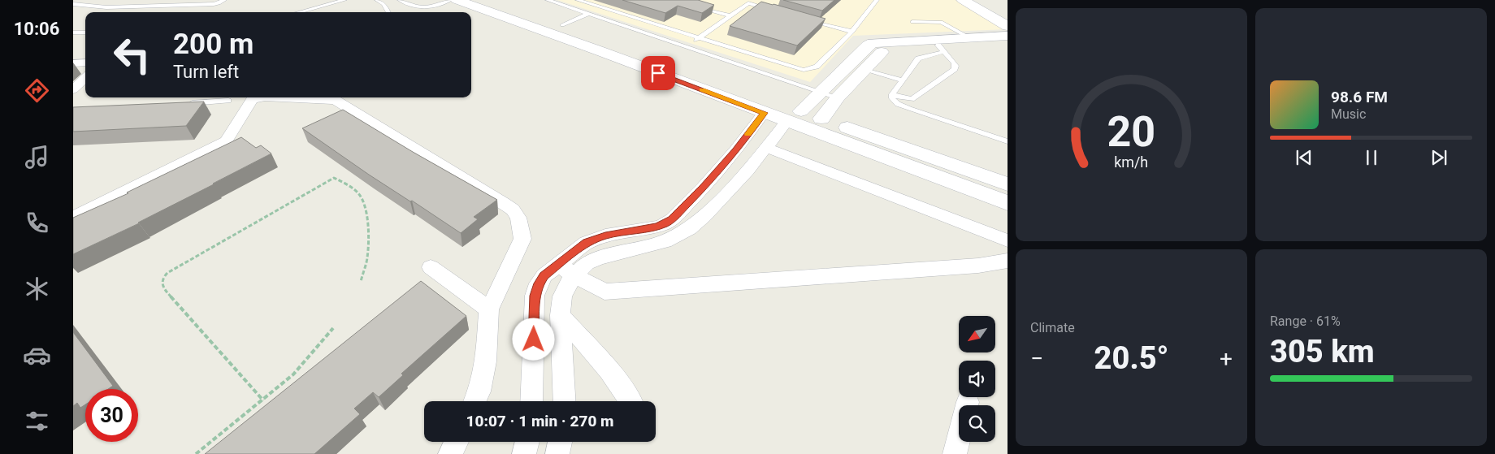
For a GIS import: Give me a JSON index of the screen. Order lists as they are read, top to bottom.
{
  "north": "bottom left",
  "page": {
    "tabs": "10:06",
    "turn": ["200 m", "Turn left"],
    "song": ["98.6 FM", "Music"],
    "tile": [
      "Climate",
      ["Range · 61%", "305 km"]
    ],
    "heat": ["−", "20.5°", "+"],
    "limit": "30",
    "trip": "10:07 · 1 min · 270 m",
    "gauge": ["20", "km/h"]
  }
}
